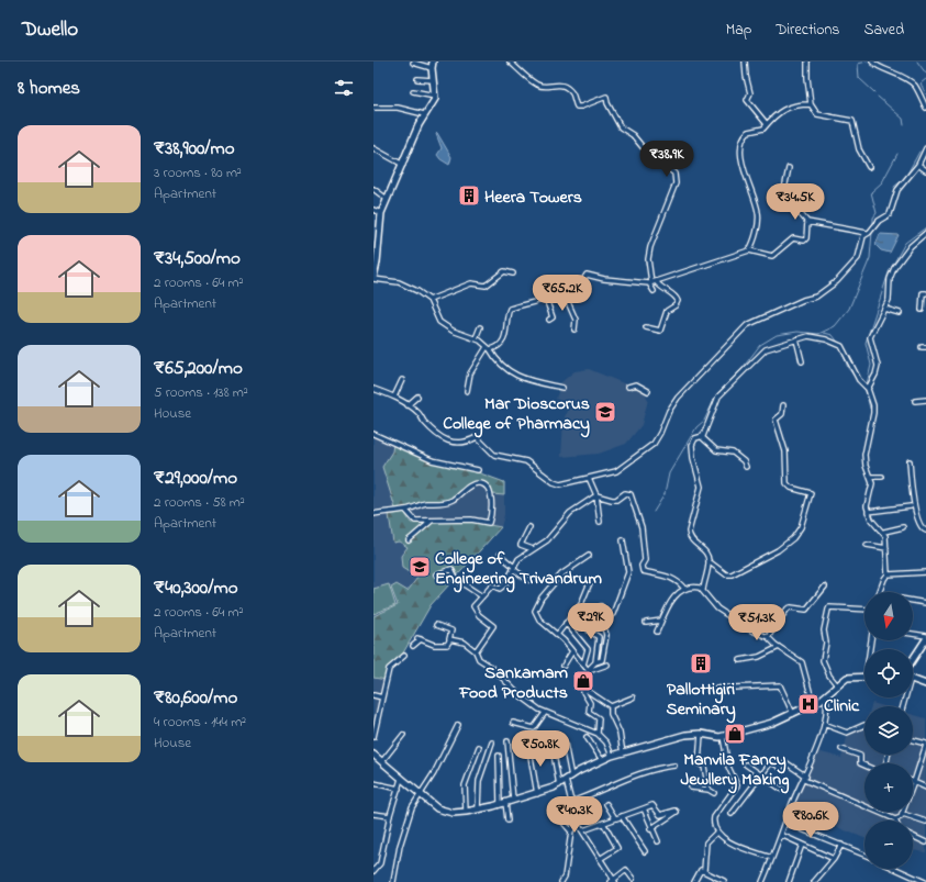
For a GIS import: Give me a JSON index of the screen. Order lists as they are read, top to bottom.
{
  "places": {
    "building": ["Heera Towers", "Pallottigiri Seminary"],
    "school or university": ["Mar Dioscorus College of Pharmacy", "College of Engineering Trivandrum"],
    "shop": ["Sankamam Food Products", "Manvila Fancy Jewllery Making"],
    "hospital": ["Clinic"]
  },
  "north": "bottom",
  "page": {
    "header": "Dwello",
    "nav": ["Map", "Directions", "Saved"],
    "heading": "8 homes",
    "list": [
      {
        "name": "₹38,900/mo",
        "note": "3 rooms · 80 m² · Apartment"
      },
      {
        "name": "₹34,500/mo",
        "note": "2 rooms · 64 m² · Apartment"
      },
      {
        "name": "₹65,200/mo",
        "note": "5 rooms · 138 m² · House"
      },
      {
        "name": "₹29,000/mo",
        "note": "2 rooms · 58 m² · Apartment"
      },
      {
        "name": "₹40,300/mo",
        "note": "2 rooms · 64 m² · Apartment"
      },
      {
        "name": "₹80,600/mo",
        "note": "4 rooms · 144 m² · House"
      }
    ],
    "price": [
      "₹38.9K",
      "₹34.5K",
      "₹65.2K",
      "₹29K",
      "₹51.3K",
      "₹50.8K",
      "₹40.3K",
      "₹80.6K"
    ],
    "map_buttons": ["+", "−"]
  }
}
